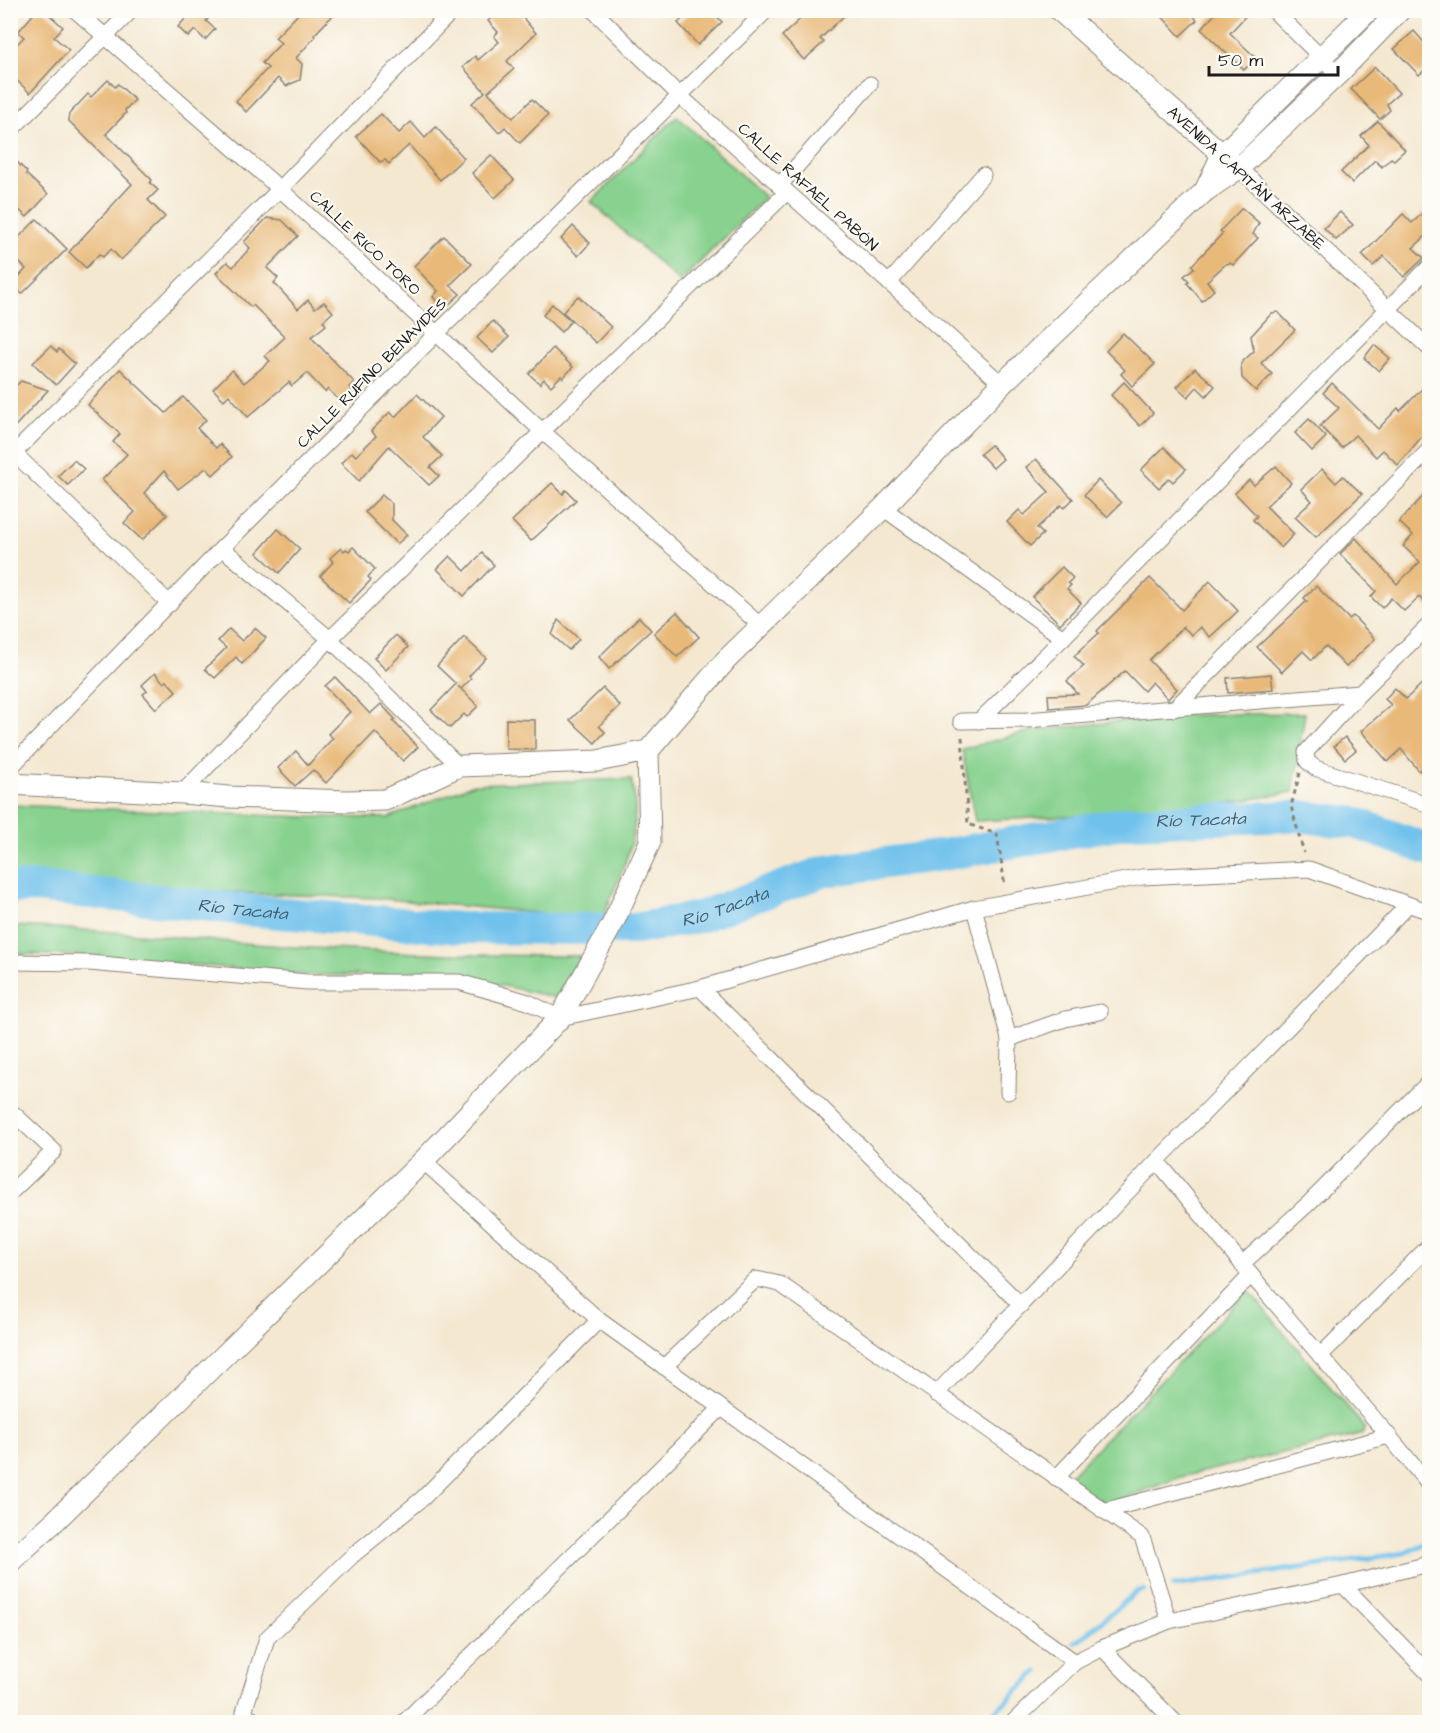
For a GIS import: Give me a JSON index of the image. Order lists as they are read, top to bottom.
{
  "streets": {
    "street": [
      "AVENIDA CAPITÁN ARZABE",
      "CALLE RAFAEL PABÓN",
      "CALLE RICO TORO",
      "CALLE RUFINO BENAVIDES"
    ]
  },
  "crossings": [
    ["CALLE RAFAEL PABÓN", "CALLE RUFINO BENAVIDES"],
    ["CALLE RICO TORO", "CALLE RUFINO BENAVIDES"]
  ],
  "water": ["Río Tacata"],
  "scale_bar": "50 m"
}
